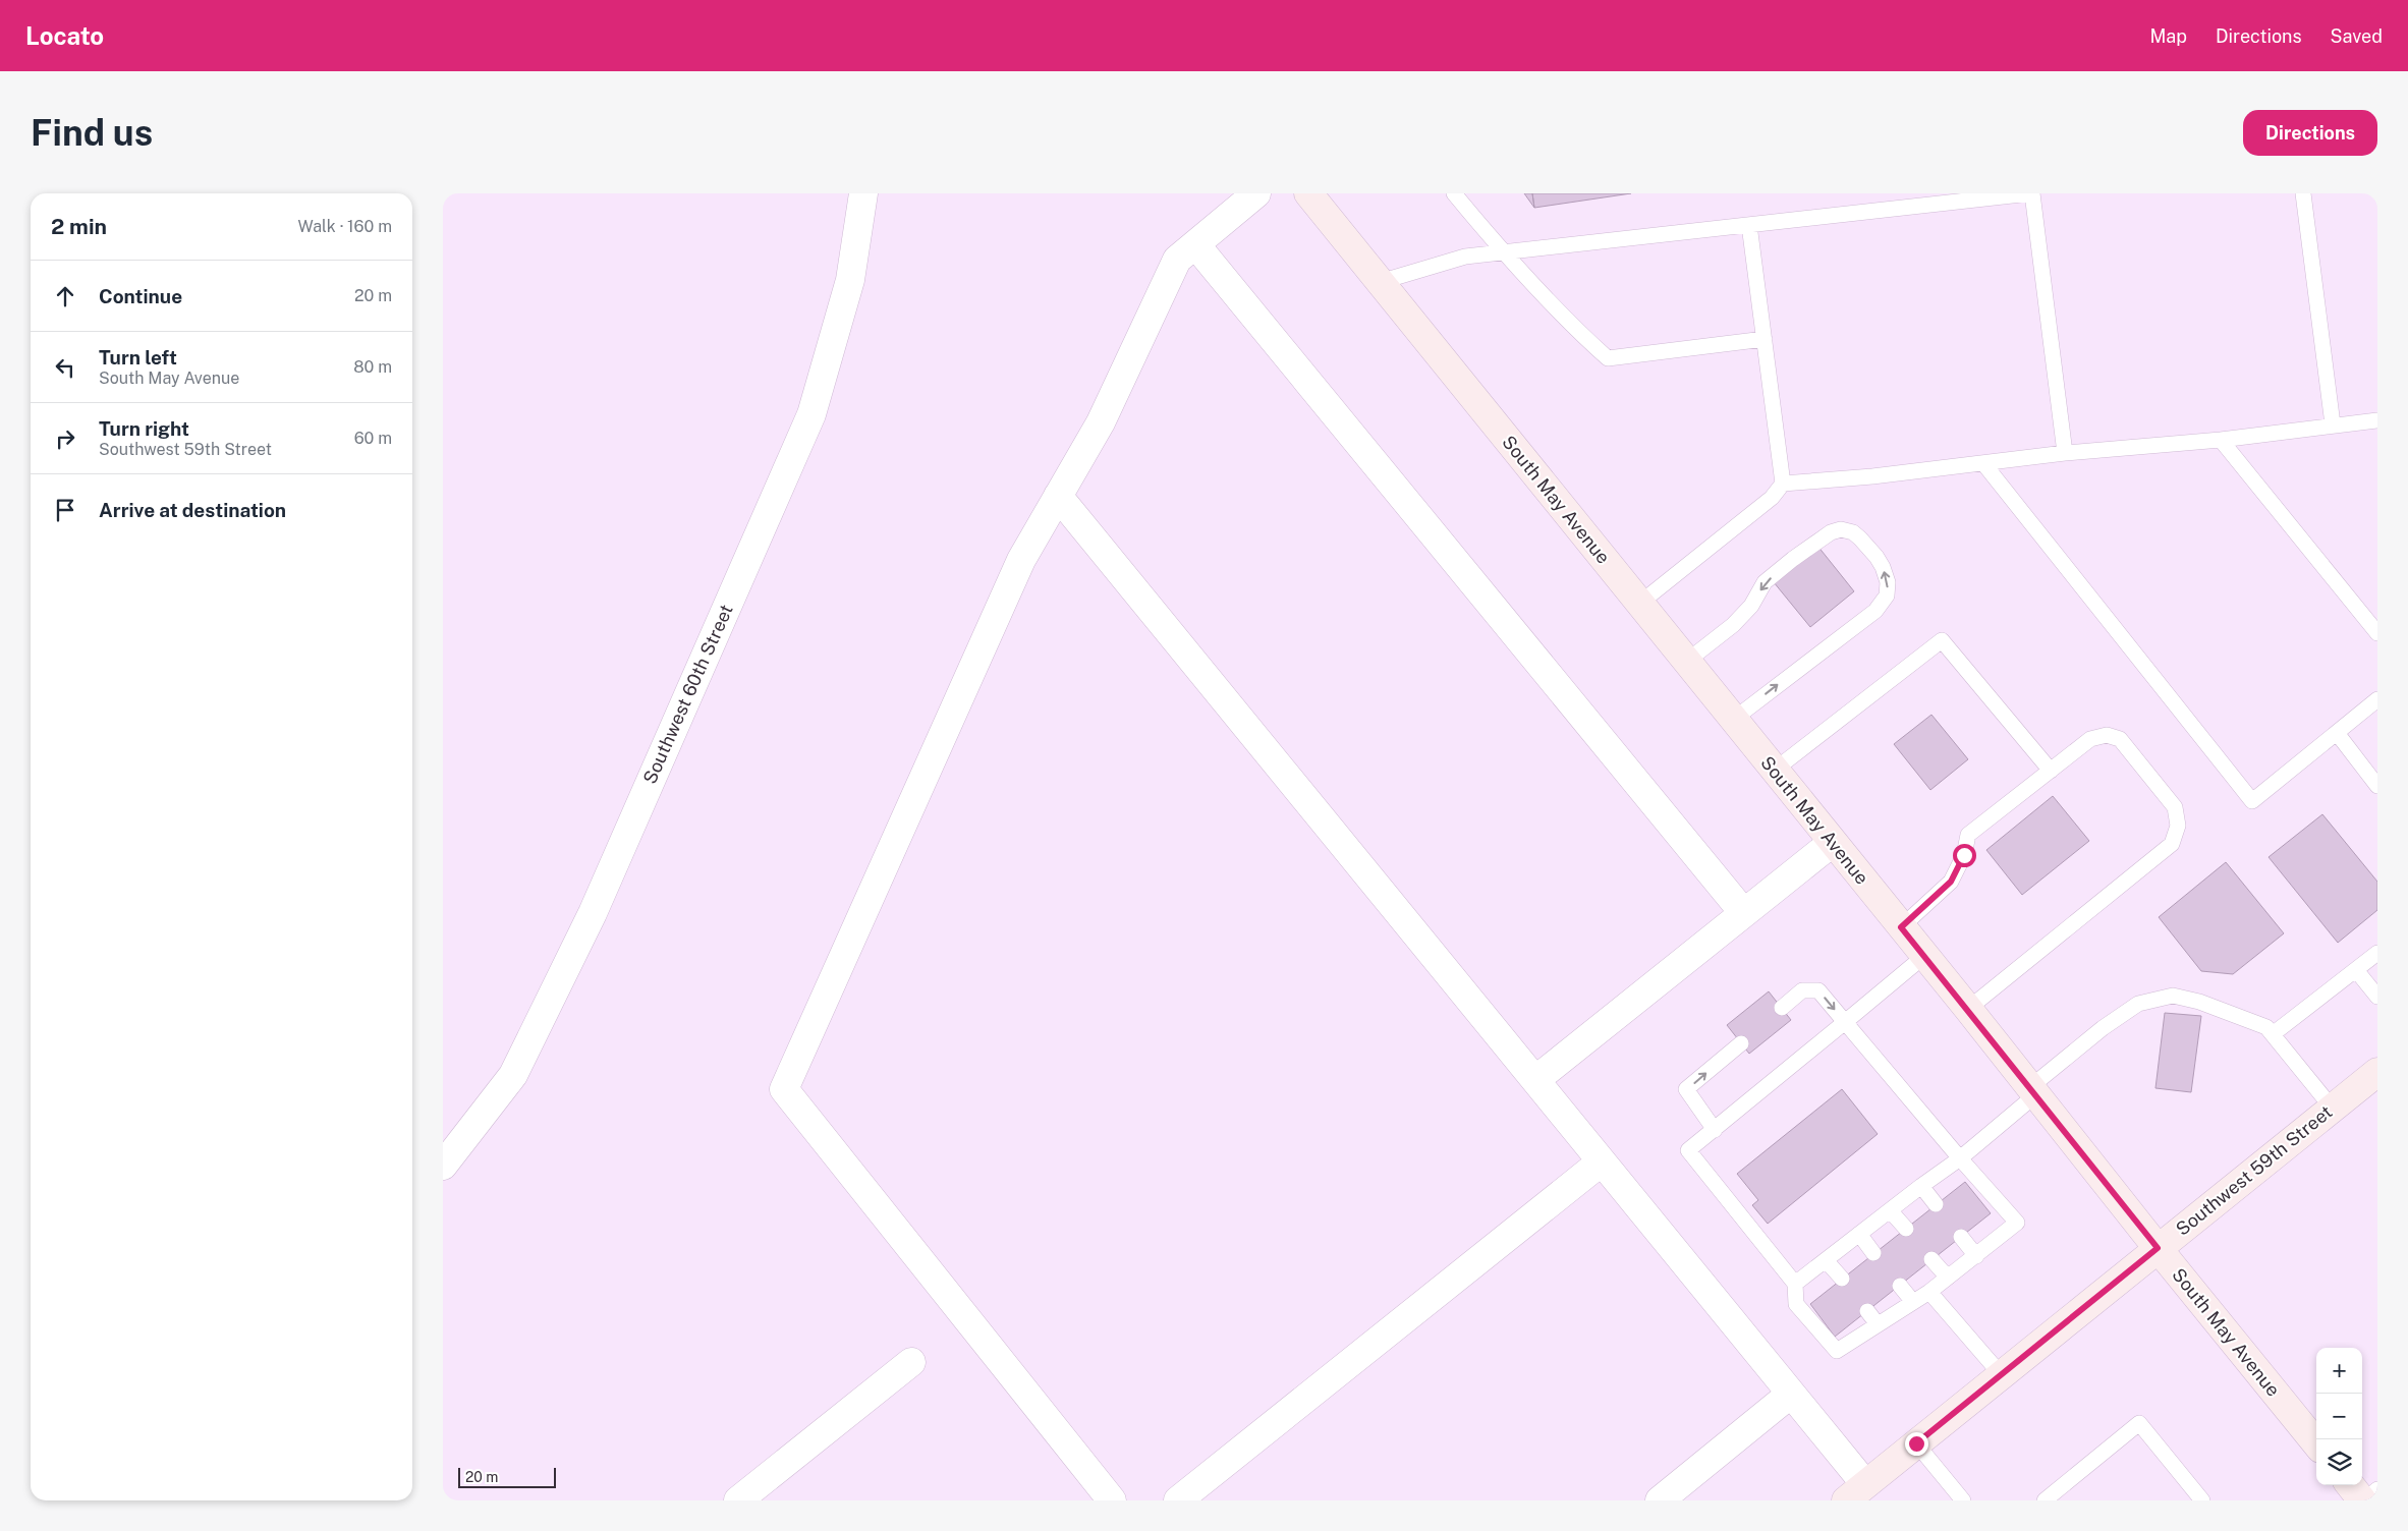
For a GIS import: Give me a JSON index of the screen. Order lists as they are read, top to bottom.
{
  "streets": {
    "main road": ["South May Avenue", "Southwest 59th Street"],
    "street": ["Southwest 60th Street"]
  },
  "crossings": [
    ["South May Avenue", "Southwest 59th Street"]
  ],
  "scale_bar": "20 m",
  "page": {
    "header": "Locato",
    "nav": ["Map", "Directions", "Saved"],
    "buttons": "Directions",
    "title": "Find us",
    "heading": ["2 min", "Walk · 160 m"],
    "list": [
      ["Continue", "20 m"],
      ["Turn left", "South May Avenue", "80 m"],
      ["Turn right", "Southwest 59th Street", "60 m"],
      "Arrive at destination"
    ],
    "map_buttons": ["+", "−"],
    "scale": "20 m"
  }
}
